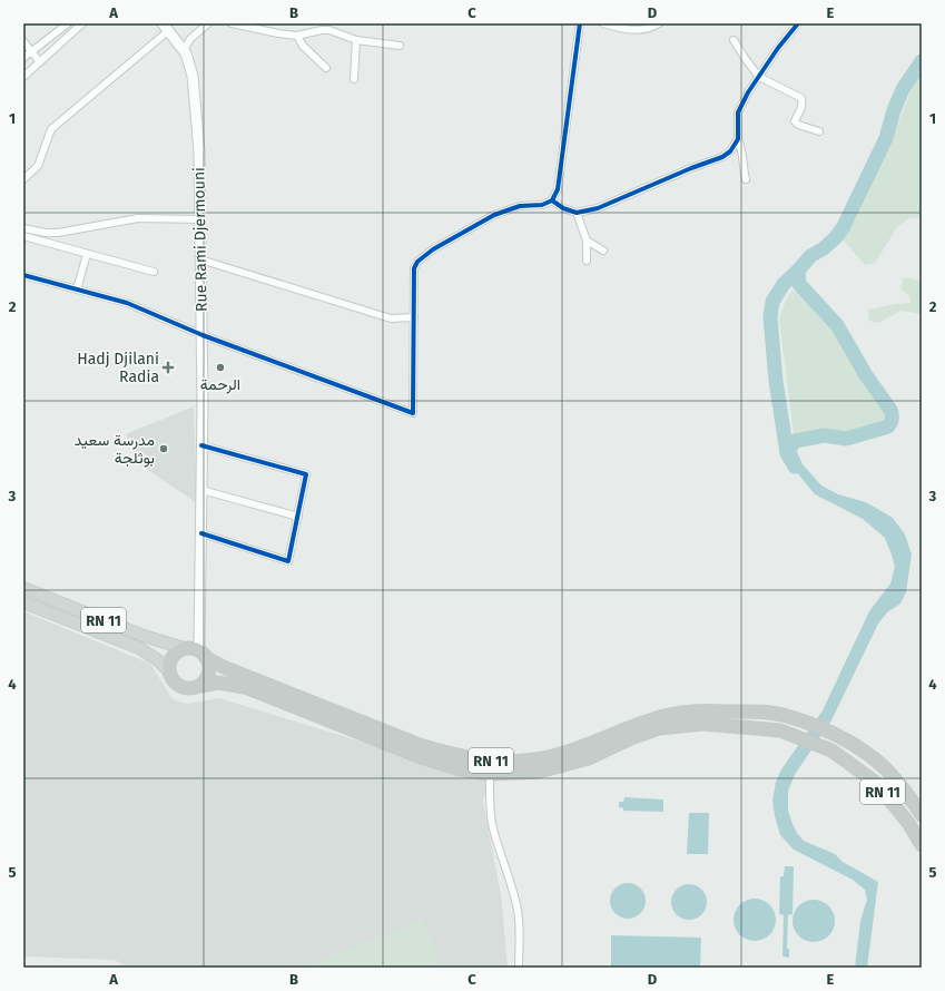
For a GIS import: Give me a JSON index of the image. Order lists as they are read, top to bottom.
{
  "streets": {
    "highway": ["RN 11"],
    "main road": ["Rue Rami Djermouni"]
  },
  "crossings": [
    ["Rue Rami Djermouni", "RN 11"]
  ],
  "places": {
    "health": ["Hadj Djilani Radia"],
    "other": ["الرحمة", "مدرسة سعيد بوثلجة"]
  },
  "grid": {
    "columns": [
      "A",
      "B",
      "C",
      "D",
      "E"
    ],
    "rows": [
      "1",
      "2",
      "3",
      "4",
      "5"
    ]
  }
}
